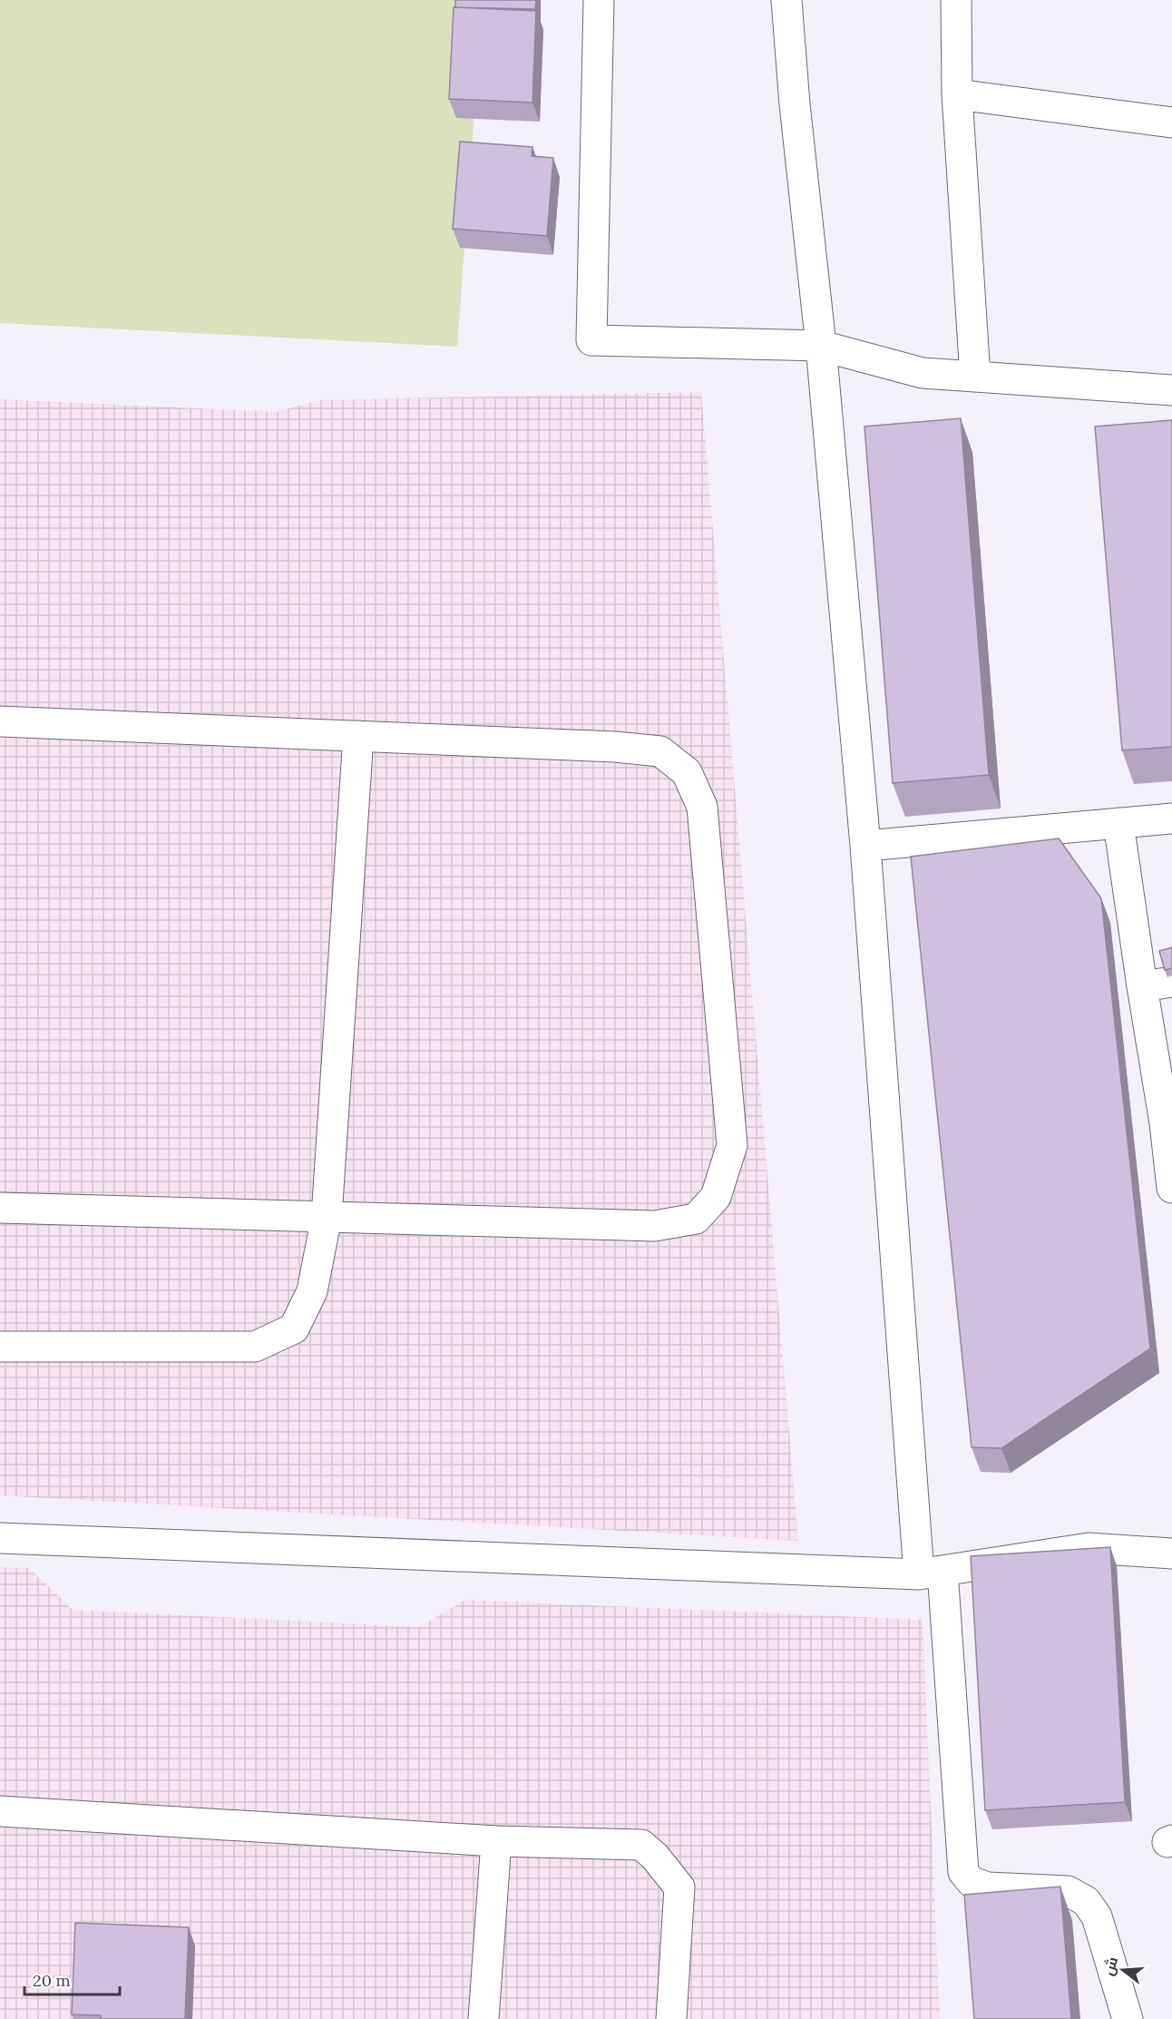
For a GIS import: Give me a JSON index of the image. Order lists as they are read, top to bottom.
{
  "scale_bar": "20 m",
  "north": "left"
}
